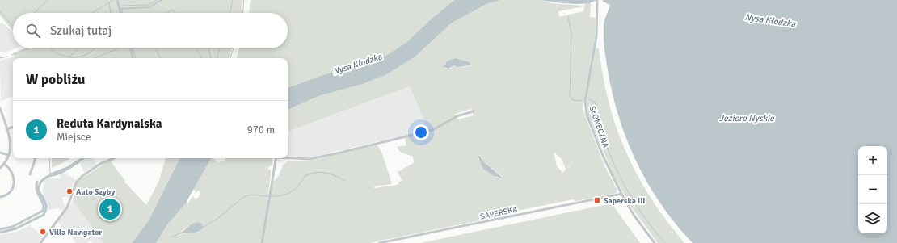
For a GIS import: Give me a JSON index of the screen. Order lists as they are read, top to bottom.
{
  "streets": {
    "street": ["SŁONECZNA", "SAPERSKA"]
  },
  "crossings": [
    ["SŁONECZNA", "SAPERSKA"]
  ],
  "water": ["Nysa Kłodzka", "Jezioro Nyskie"],
  "places": {
    "other": ["Auto Szyby", "Villa Navigator"],
    "transit": ["Saperska III"]
  },
  "page": {
    "search": "Szukaj tutaj",
    "heading": "W pobliżu",
    "list": [
      {
        "mark": "1",
        "name": "Reduta Kardynalska",
        "note": "Miejsce",
        "value": "970 m"
      }
    ],
    "map_buttons": ["+", "−"],
    "pins": "1"
  }
}
